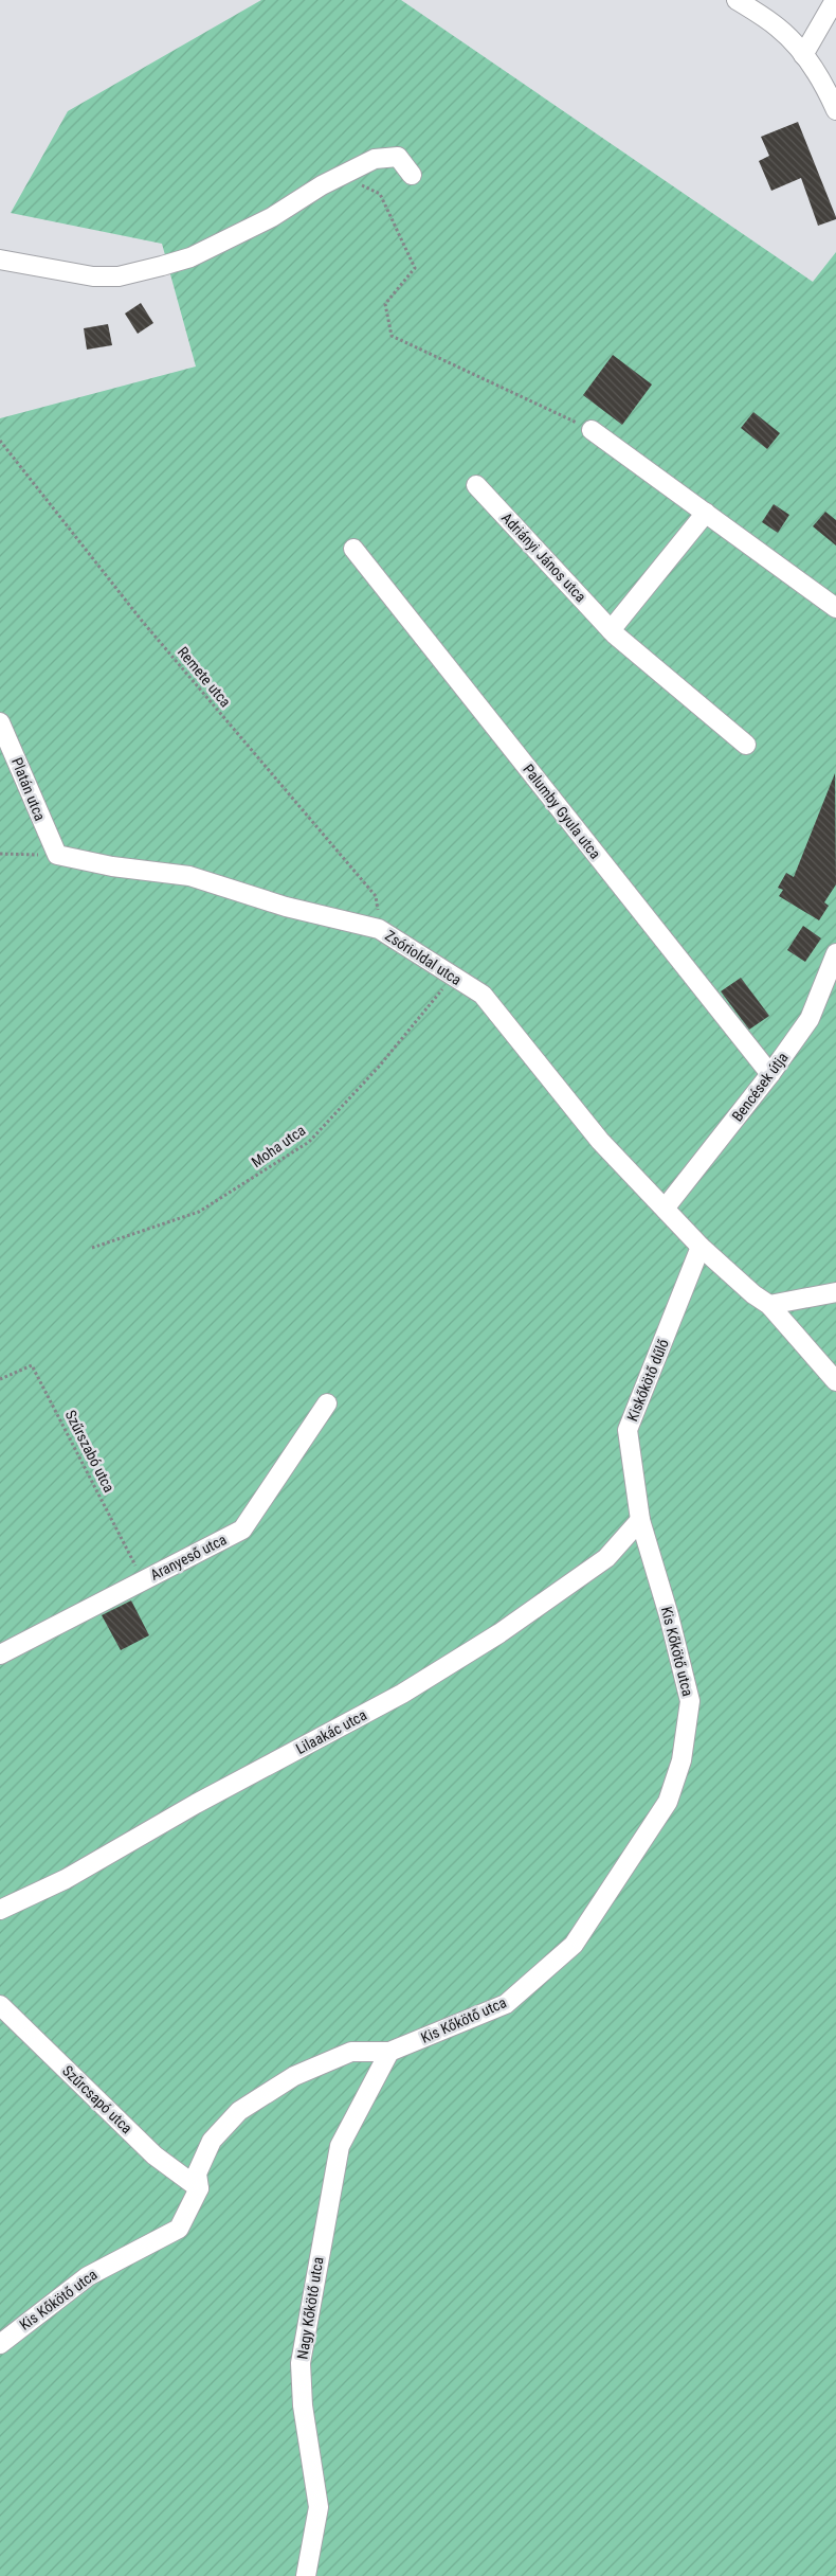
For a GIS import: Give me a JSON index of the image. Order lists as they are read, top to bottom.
{
  "streets": {
    "street": [
      "Adriányi János utca",
      "Platán utca",
      "Palumby Gyula utca",
      "Zsórioldal utca",
      "Bencések útja",
      "Kiskőkötő dűlő",
      "Aranyeső utca",
      "Kis Kőkötő utca",
      "Lilaakác utca",
      "Szűrcsapó utca",
      "Nagy Kőkötő utca"
    ],
    "path": ["Remete utca", "Moha utca", "Szűrszabó utca"]
  },
  "crossings": [
    ["Remete utca", "Zsórioldal utca"],
    ["Platán utca", "Zsórioldal utca"],
    ["Palumby Gyula utca", "Bencések útja"],
    ["Zsórioldal utca", "Bencések útja"],
    ["Zsórioldal utca", "Moha utca"],
    ["Zsórioldal utca", "Kiskőkötő dűlő"],
    ["Kiskőkötő dűlő", "Kis Kőkötő utca"],
    ["Kiskőkötő dűlő", "Lilaakác utca"],
    ["Szűrszabó utca", "Aranyeső utca"],
    ["Kis Kőkötő utca", "Lilaakác utca"],
    ["Kis Kőkötő utca", "Szűrcsapó utca"],
    ["Kis Kőkötő utca", "Nagy Kőkötő utca"]
  ]
}
